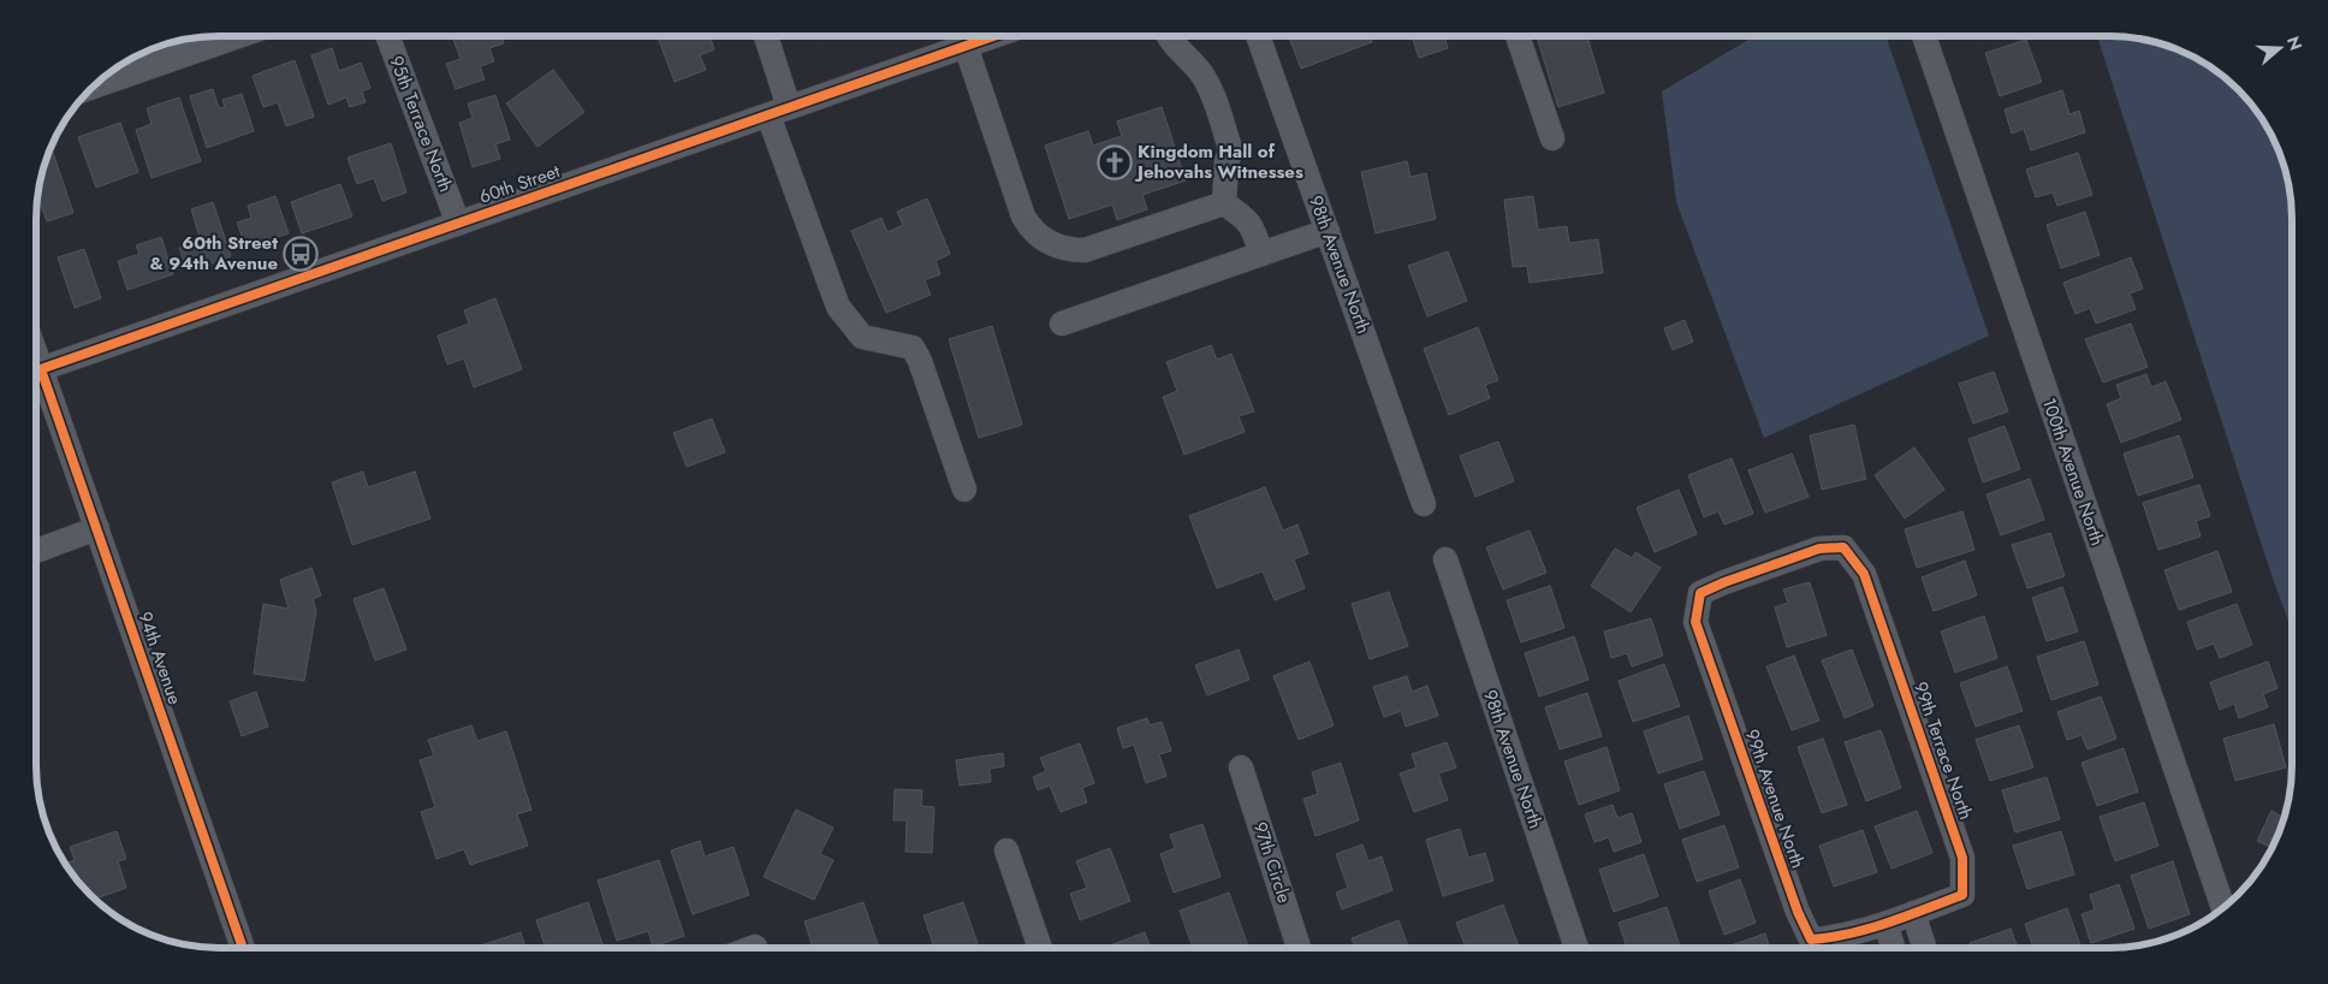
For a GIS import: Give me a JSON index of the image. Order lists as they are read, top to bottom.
{
  "streets": {
    "street": [
      "95th Terrace North",
      "60th Street",
      "98th Avenue North",
      "100th Avenue North",
      "94th Avenue",
      "99th Terrace North",
      "99th Avenue North",
      "97th Circle"
    ]
  },
  "crossings": [
    ["95th Terrace North", "60th Street"],
    ["99th Terrace North", "99th Avenue North"]
  ],
  "places": {
    "church": ["Kingdom Hall of Jehovahs Witnesses"],
    "bus stop": ["60th Street & 94th Avenue"]
  },
  "north": "right"
}
